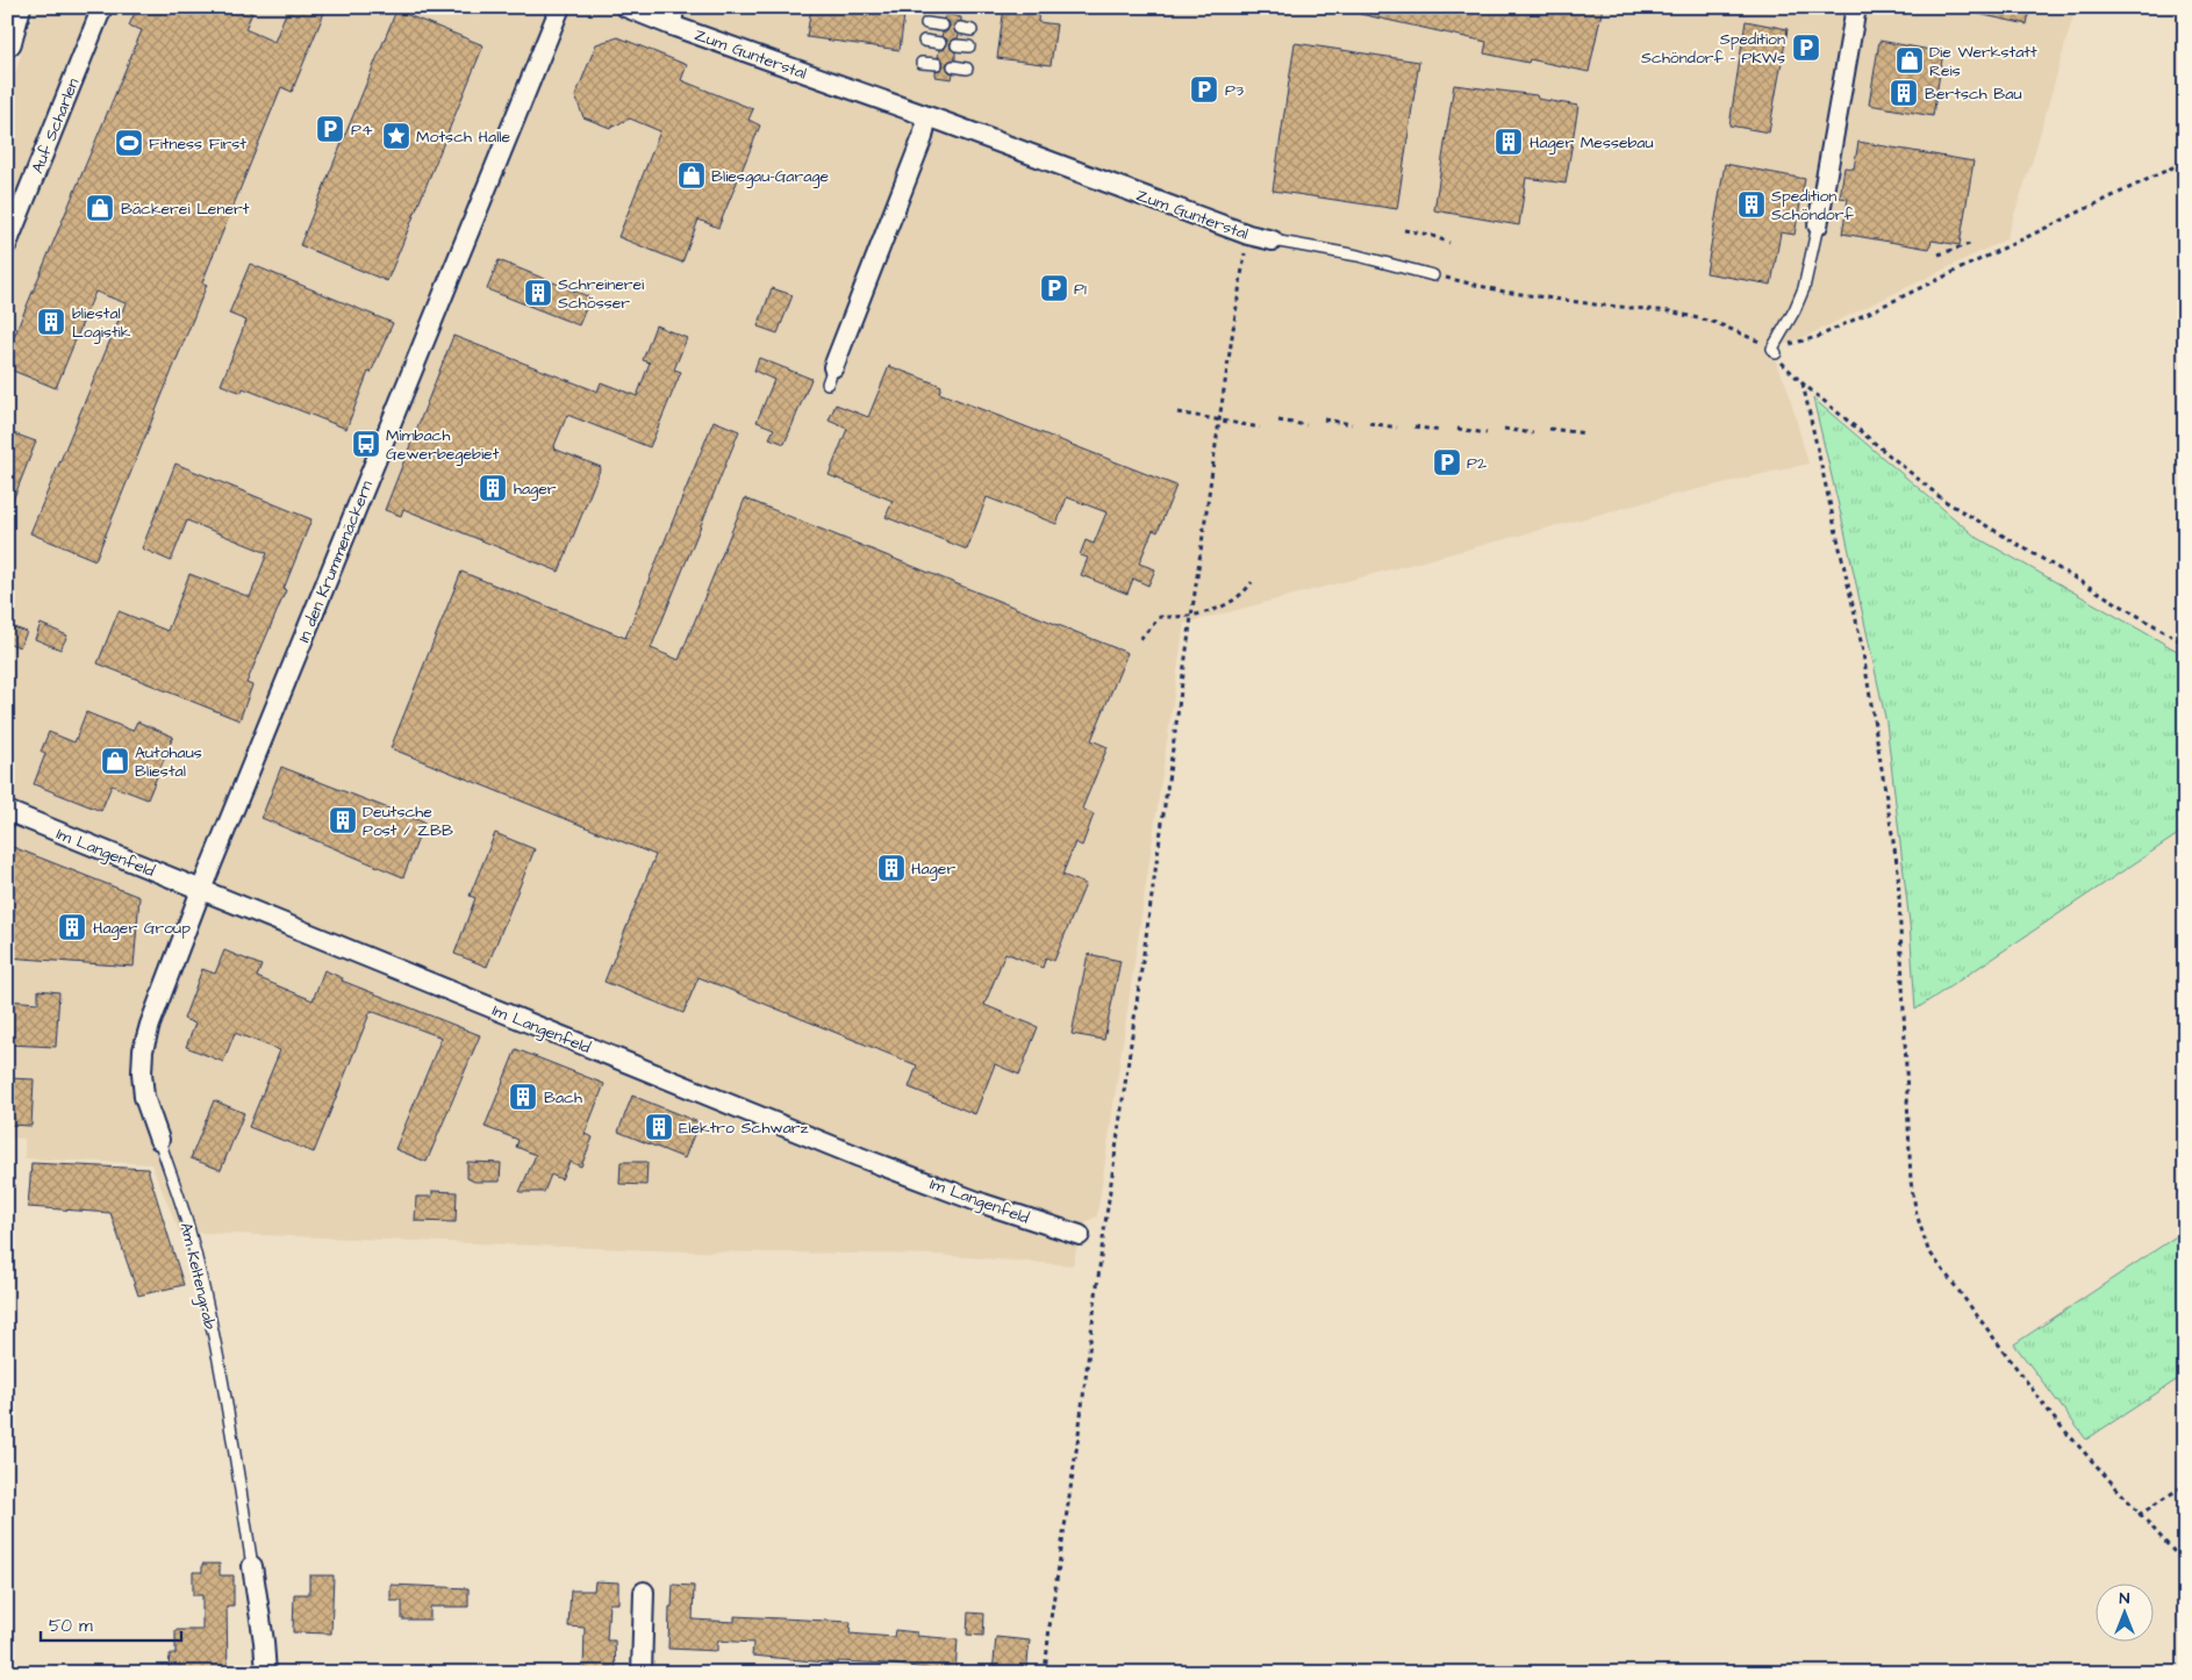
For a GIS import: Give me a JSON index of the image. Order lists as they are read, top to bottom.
{
  "streets": {
    "street": [
      "Zum Gunterstal",
      "Auf Scharlen",
      "In den Krummenäckern",
      "Im Langenfeld",
      "Am Keltengrab"
    ]
  },
  "crossings": [
    ["In den Krummenäckern", "Im Langenfeld"],
    ["In den Krummenäckern", "Am Keltengrab"],
    ["Im Langenfeld", "Am Keltengrab"]
  ],
  "places": {
    "parking": [
      "Spedition Schöndorf - PKWs",
      "P3",
      "P4",
      "P1",
      "P2"
    ],
    "shop": [
      "Die Werkstatt Reis",
      "Bliesgau-Garage",
      "Bäckerei Lenert",
      "Autohaus Bliestal"
    ],
    "building": [
      "Bertsch Bau",
      "Hager Messebau",
      "Spedition Schöndorf",
      "Schreinerei Schösser",
      "bliestal Logistik",
      "hager",
      "Deutsche Post / ZBB",
      "Hager",
      "Hager Group",
      "Bach",
      "Elektro Schwarz"
    ],
    "place": ["Motsch Halle"],
    "sports": ["Fitness First"],
    "bus stop": ["Mimbach Gewerbegebiet"]
  },
  "scale_bar": "50 m",
  "north": "top"
}
